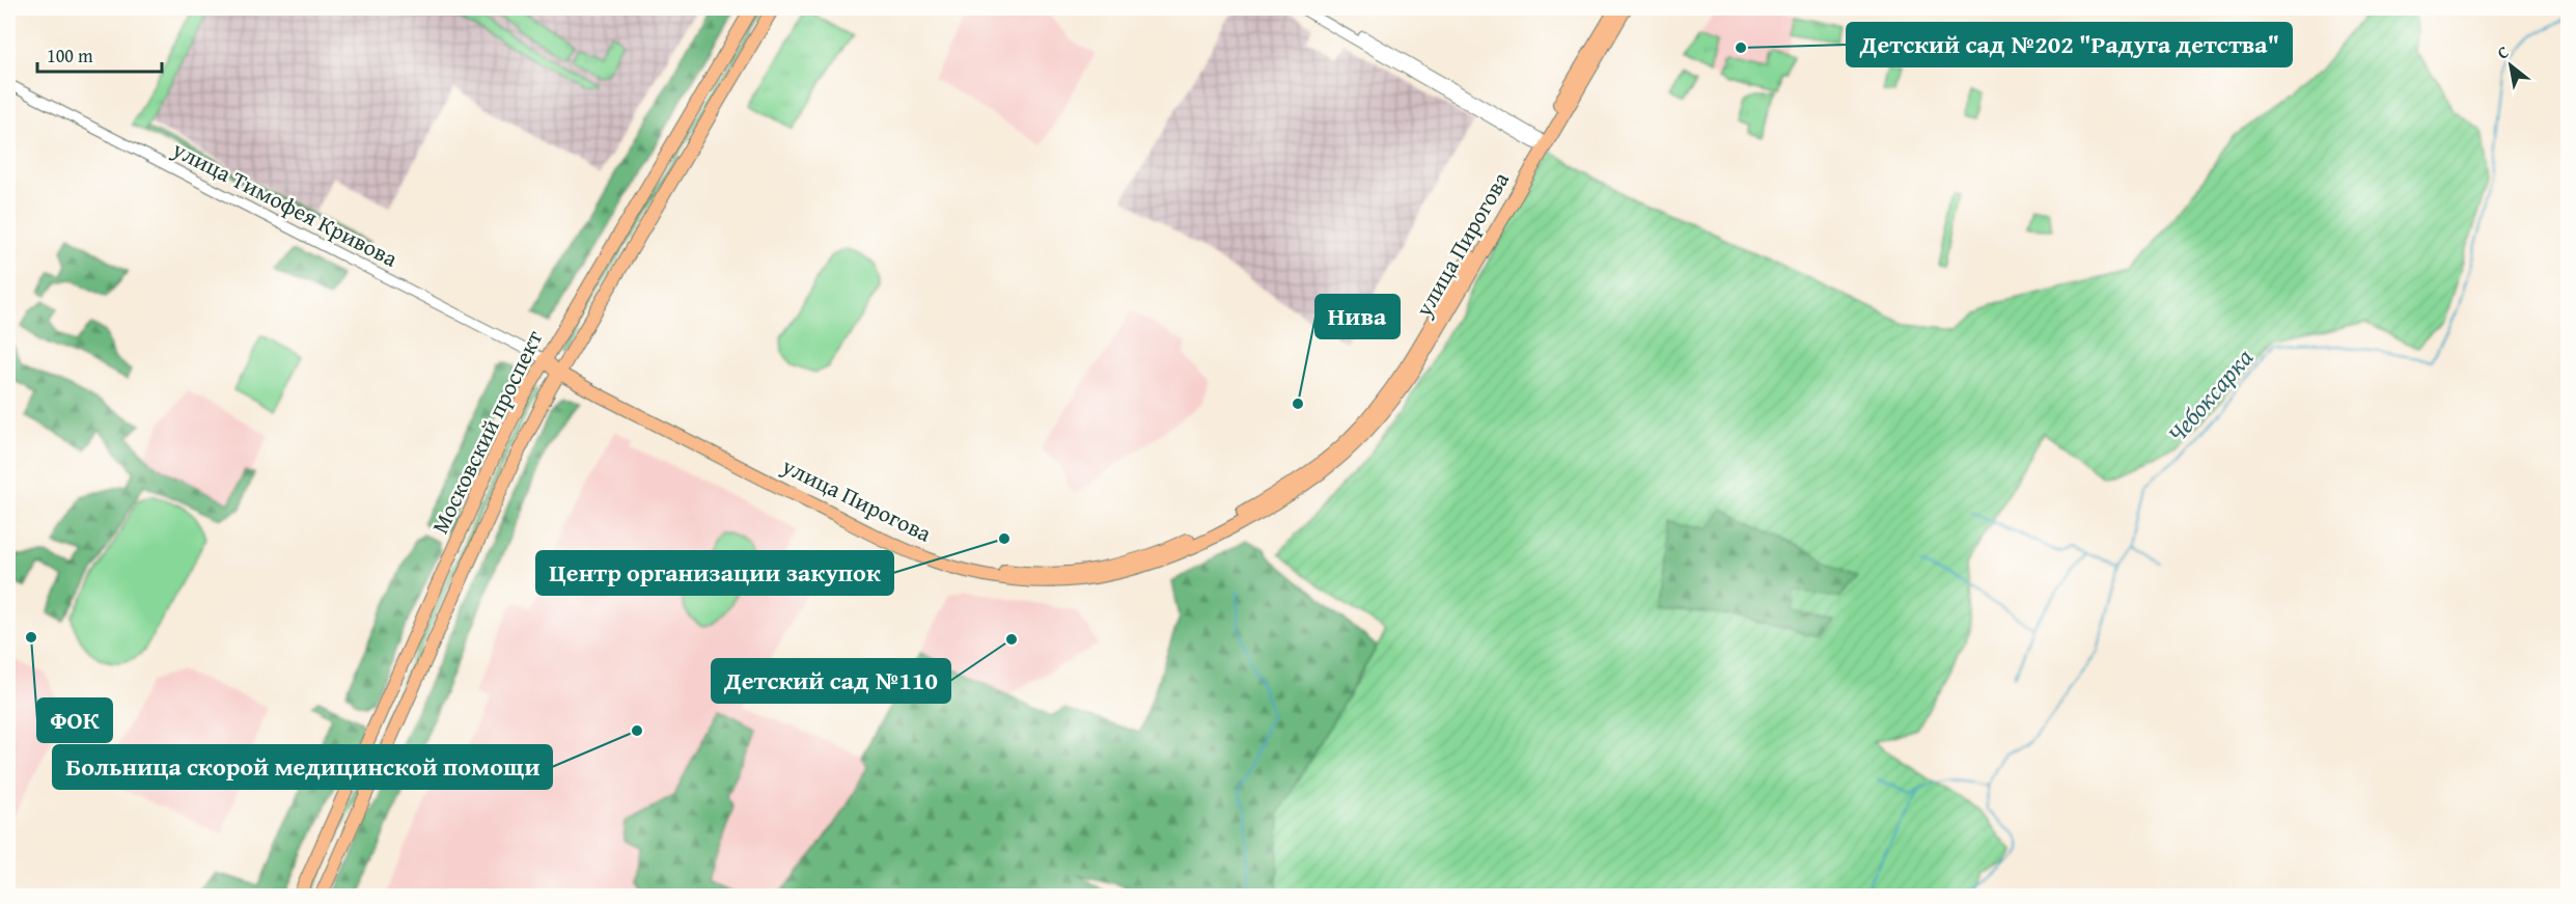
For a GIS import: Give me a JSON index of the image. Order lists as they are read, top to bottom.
{
  "streets": {
    "main road": ["улица Пирогова", "Московский проспект"],
    "street": ["улица Тимофея Кривова"]
  },
  "crossings": [
    ["улица Тимофея Кривова", "улица Пирогова"],
    ["улица Тимофея Кривова", "Московский проспект"],
    ["улица Пирогова", "Московский проспект"]
  ],
  "water": ["Чебоксарка"],
  "places": [
    "Детский сад №202 \"Радуга детства\"",
    "Нива",
    "Центр организации закупок",
    "ФОК",
    "Детский сад №110",
    "Больница скорой медицинской помощи"
  ],
  "scale_bar": "100 m",
  "north": "top left"
}
